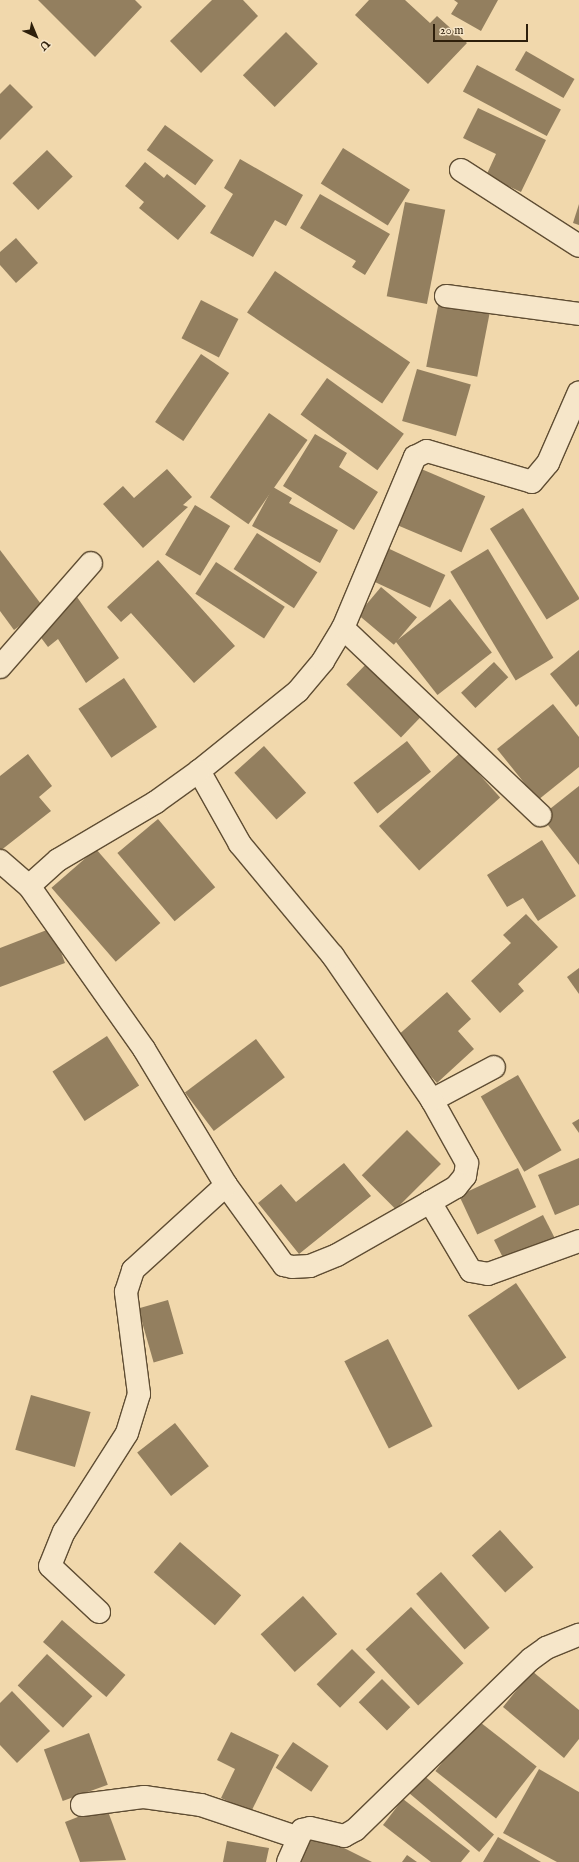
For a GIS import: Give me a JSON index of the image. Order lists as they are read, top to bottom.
{
  "scale_bar": "20 m",
  "north": "bottom right"
}
